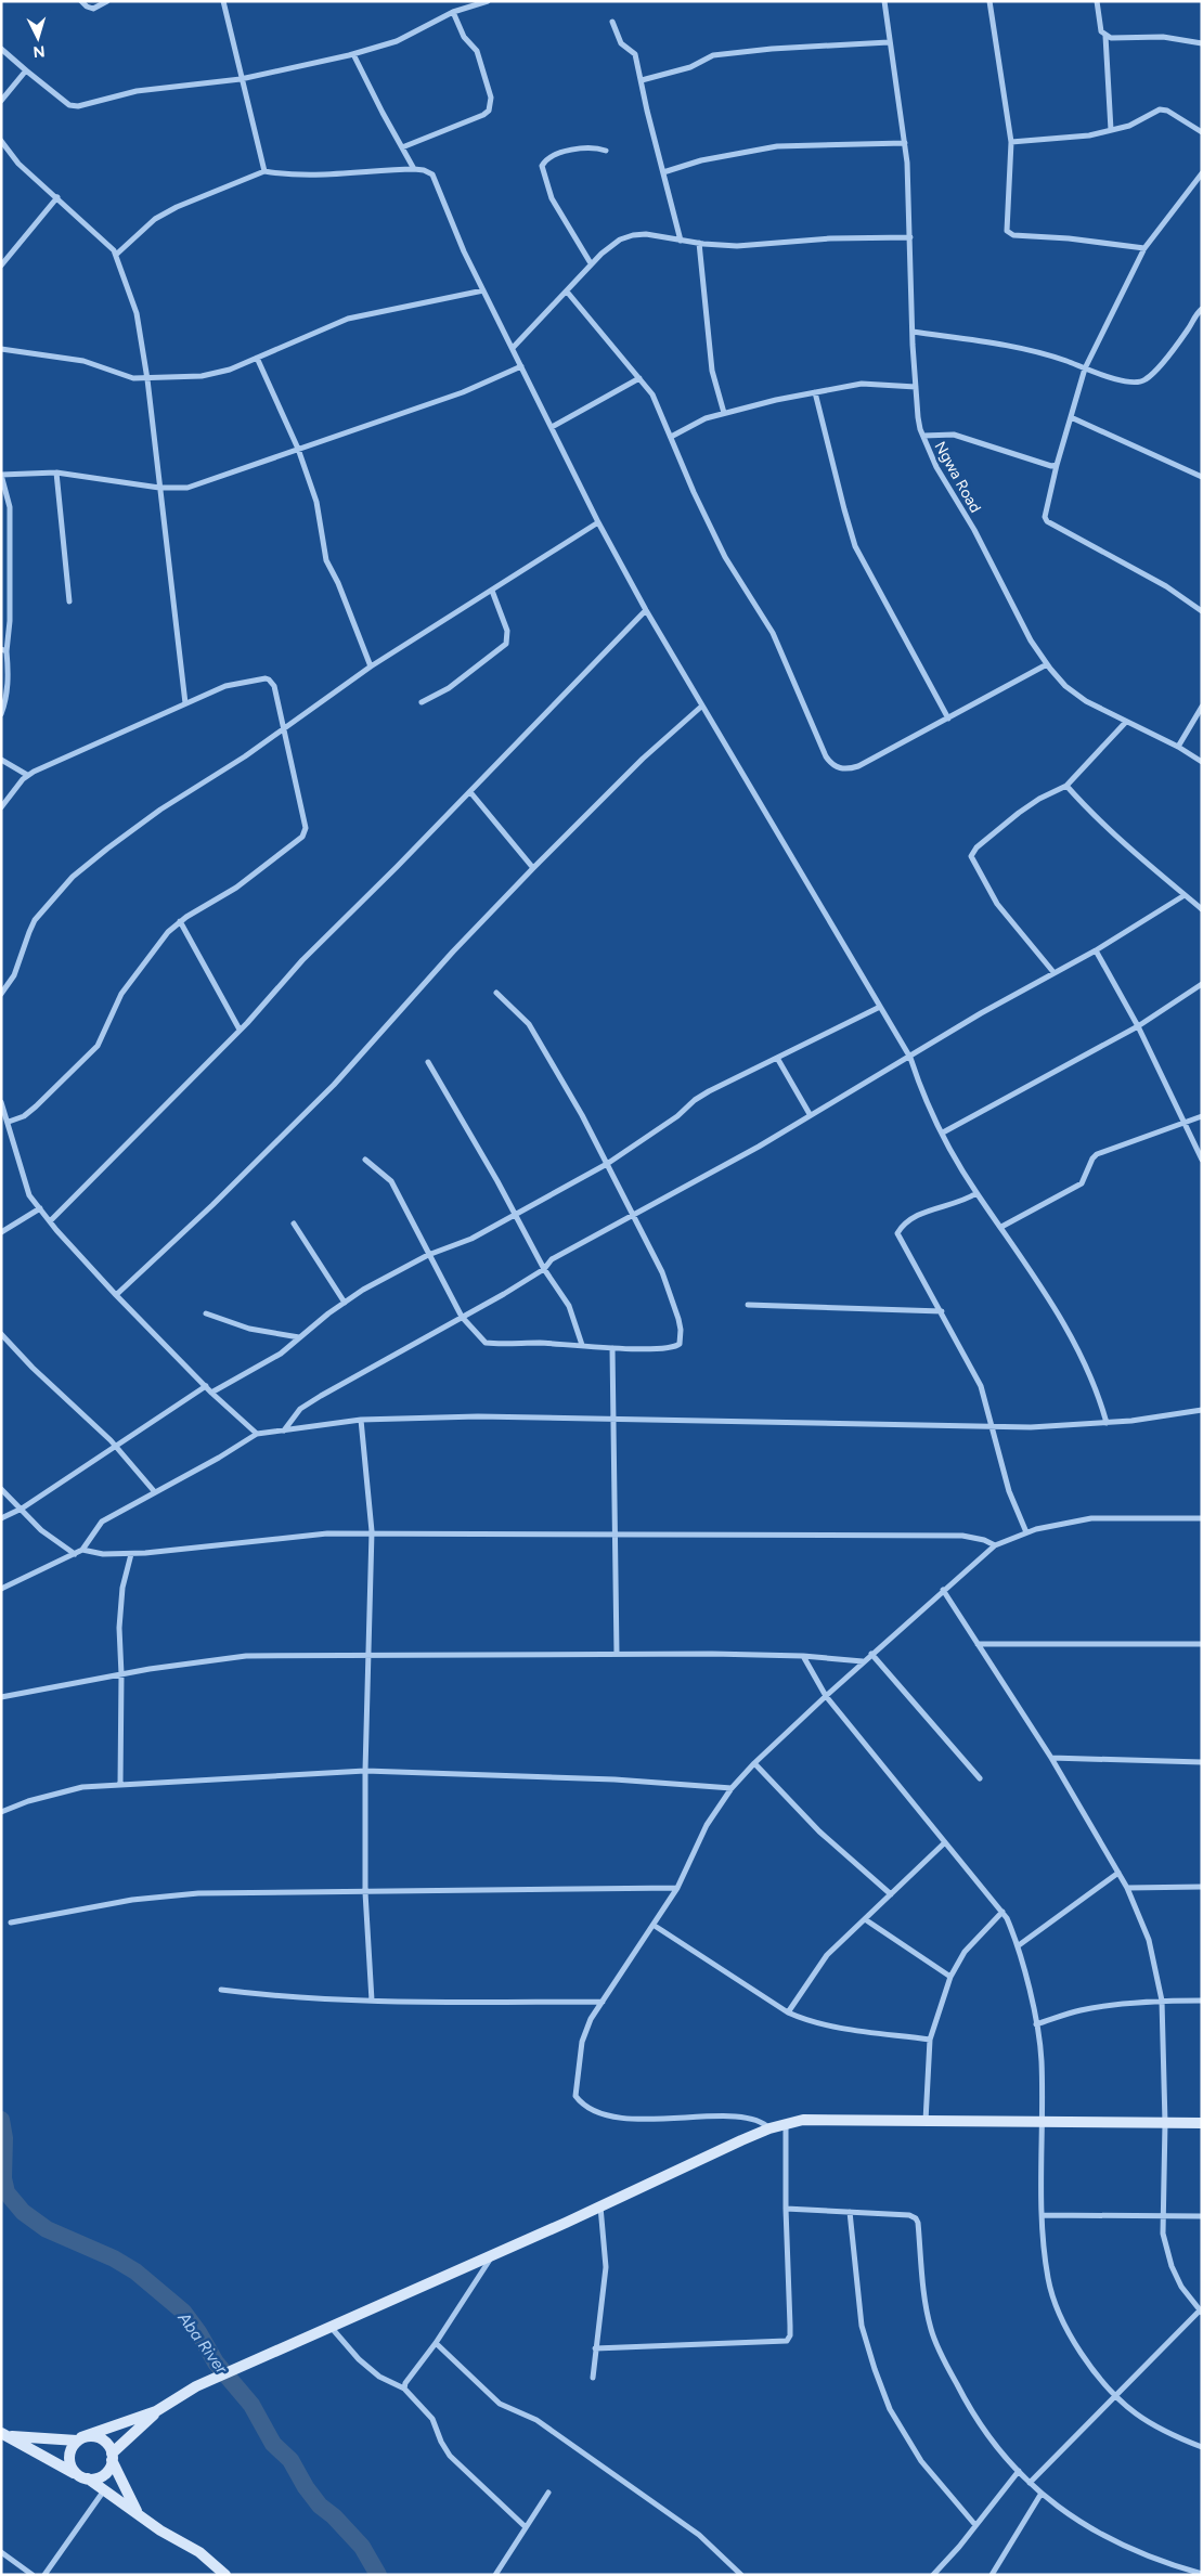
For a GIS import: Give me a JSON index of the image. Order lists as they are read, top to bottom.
{
  "streets": {
    "street": ["Ngwa Road"]
  },
  "water": ["Aba River"],
  "north": "bottom"
}
